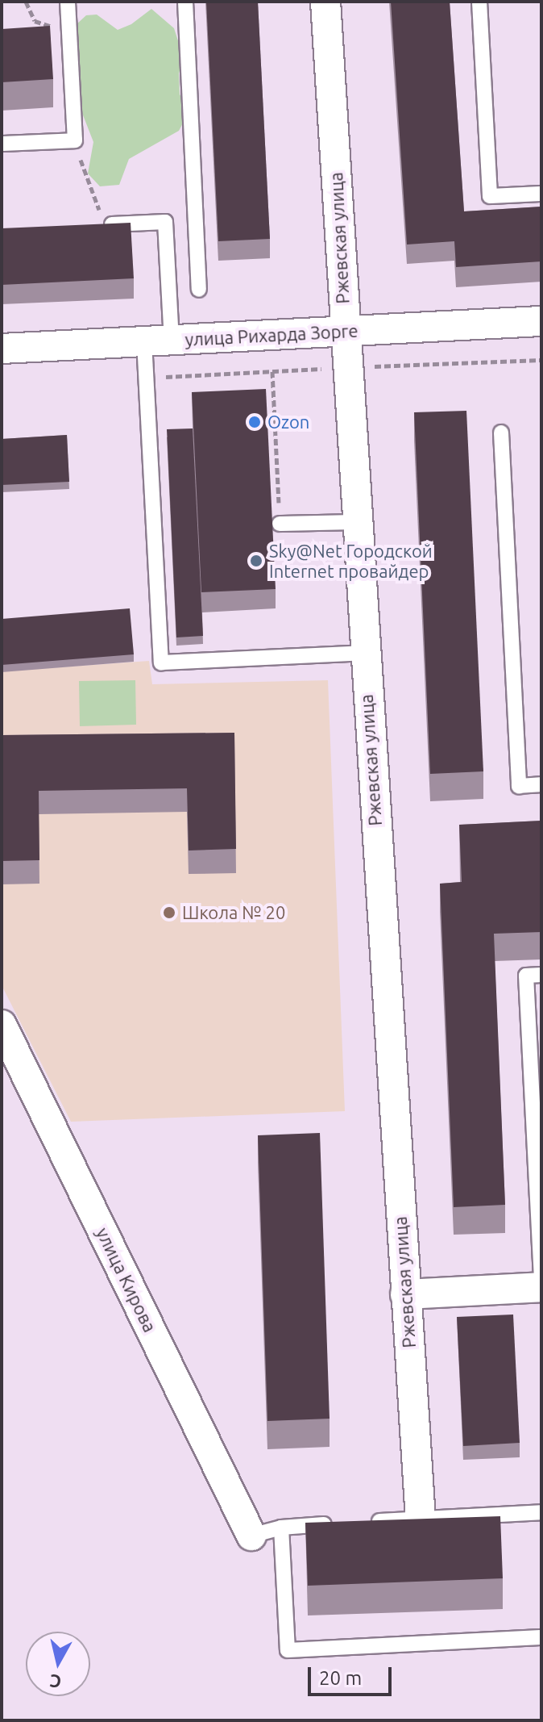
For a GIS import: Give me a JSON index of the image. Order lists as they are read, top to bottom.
{
  "streets": {
    "street": ["Ржевская улица", "улица Рихарда Зорге", "улица Кирова"]
  },
  "crossings": [
    ["Ржевская улица", "улица Рихарда Зорге"]
  ],
  "places": ["Ozon", "Sky@Net Городской Internet провайдер", "Школа № 20"],
  "scale_bar": "20 m",
  "north": "bottom"
}
